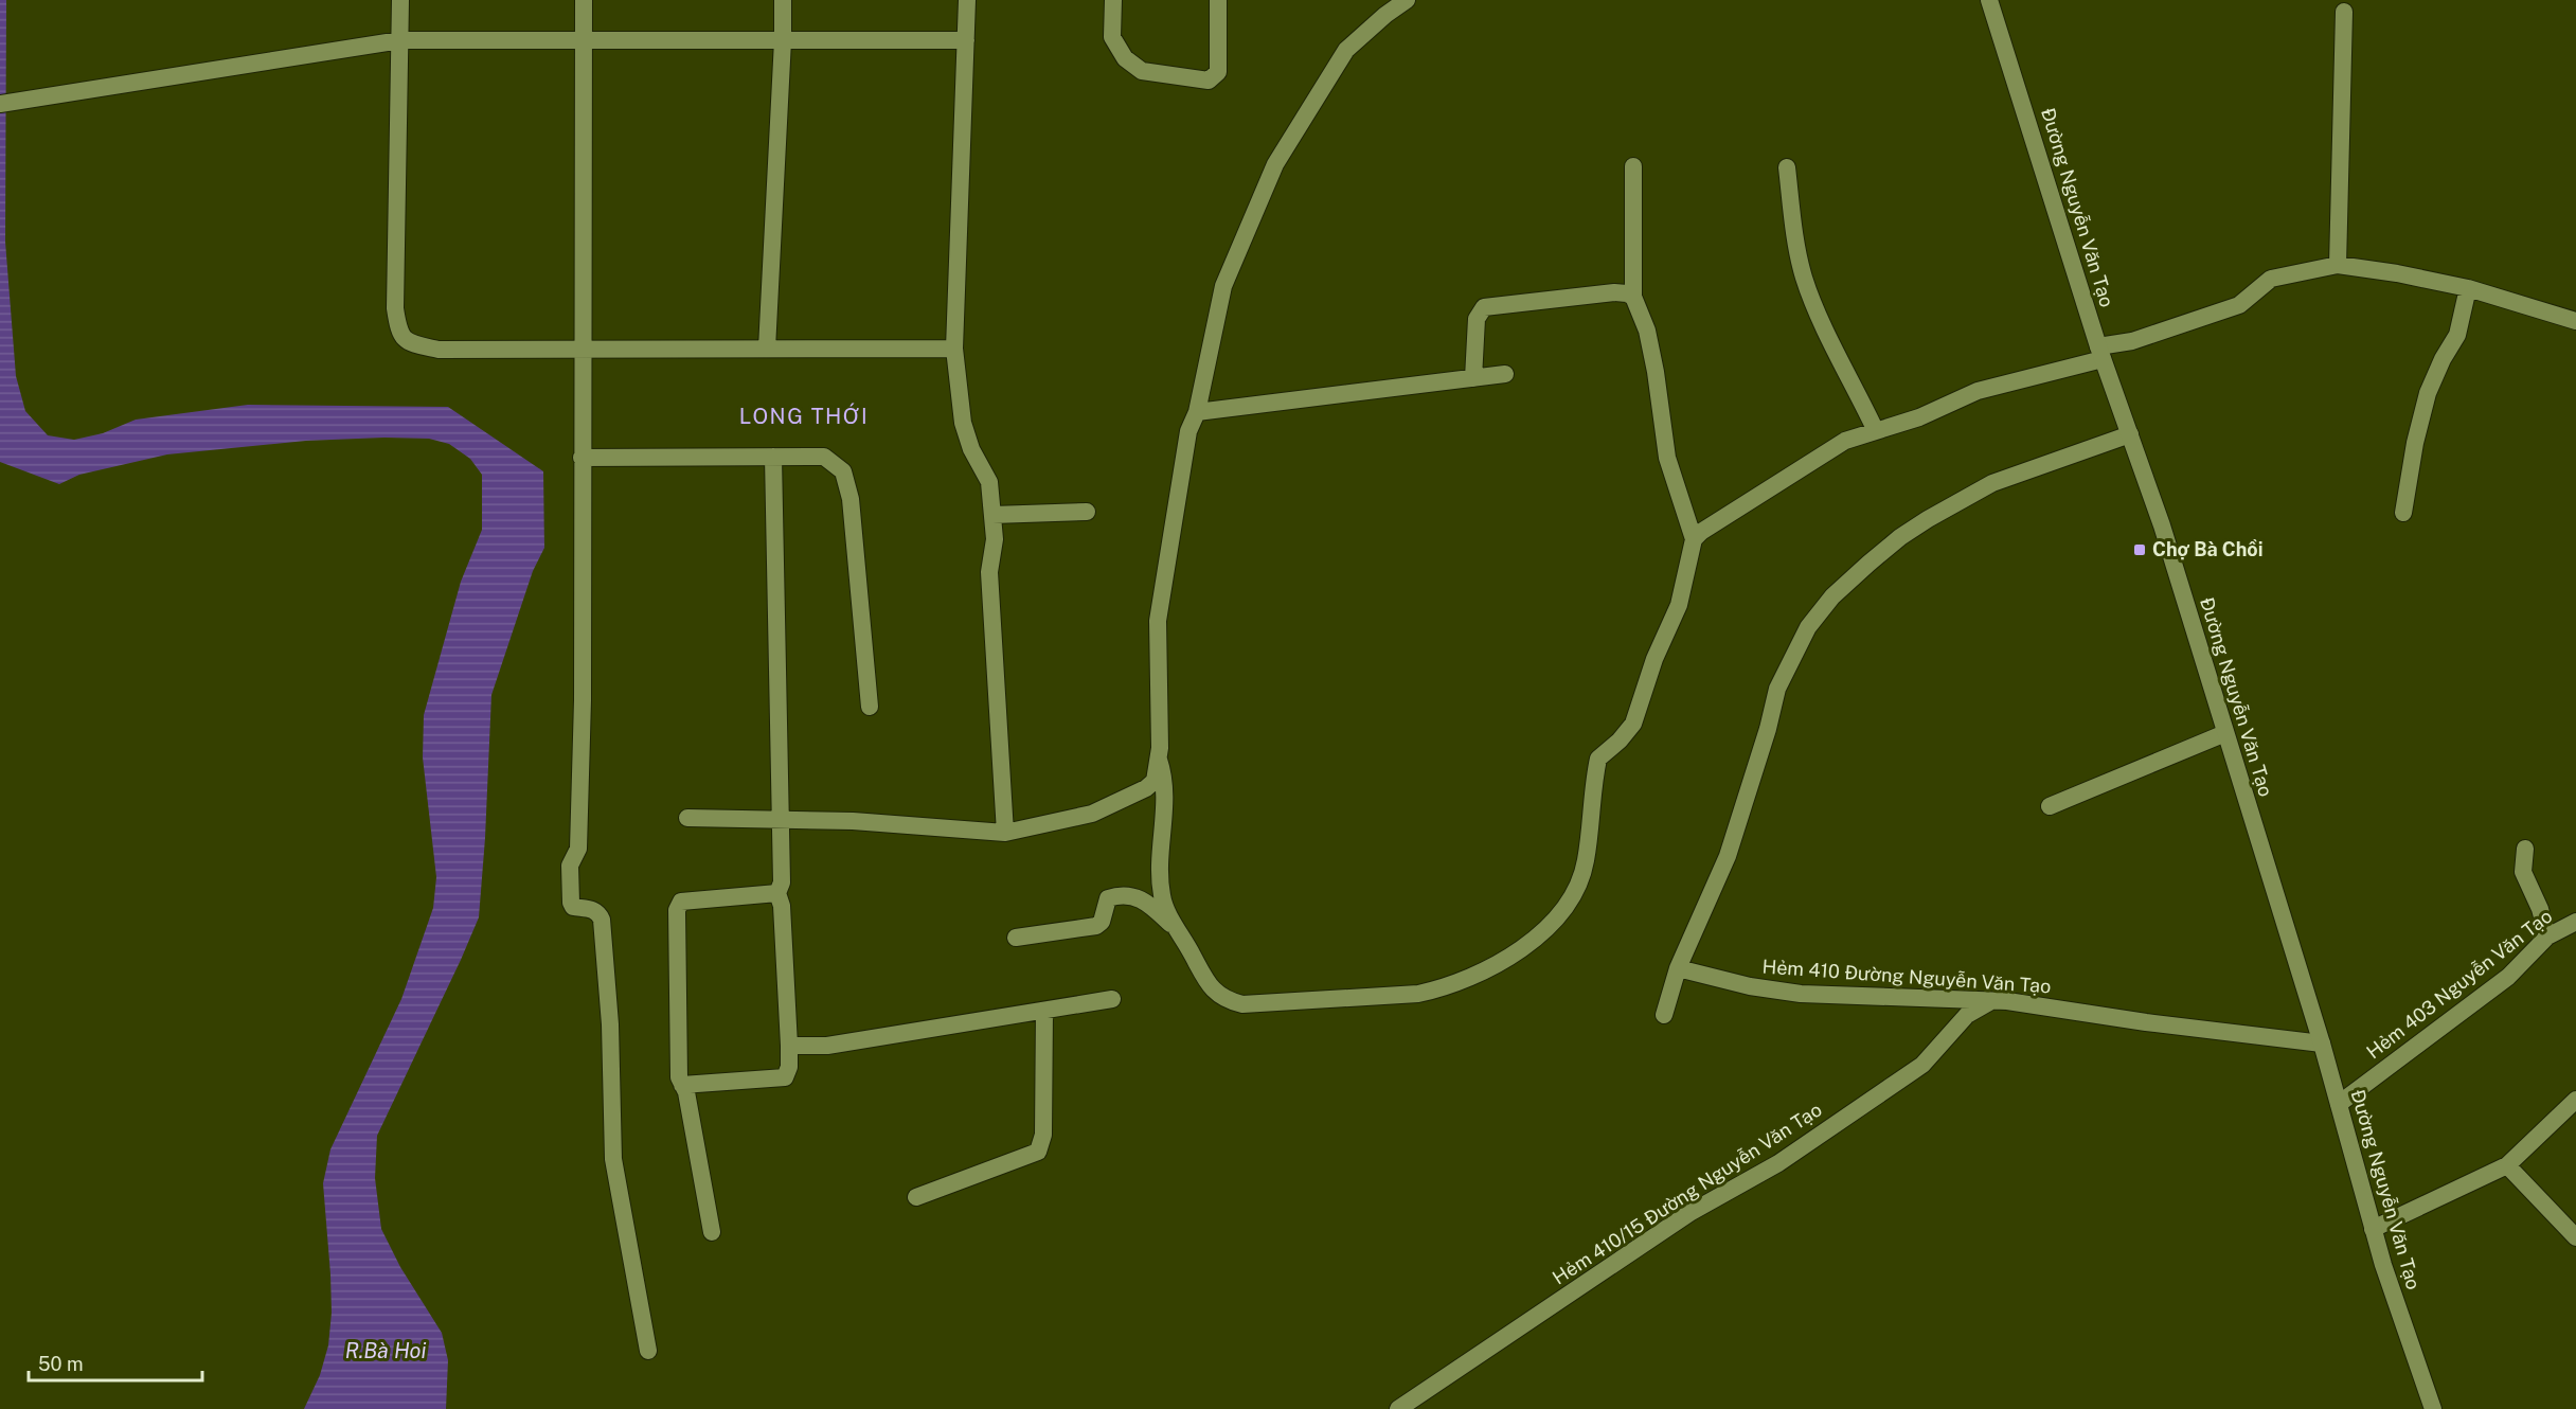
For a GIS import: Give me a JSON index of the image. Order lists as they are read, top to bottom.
{
  "streets": {
    "street": [
      "Đường Nguyễn Văn Tạo",
      "Hẻm 410 Đường Nguyễn Văn Tạo",
      "Hẻm 403 Nguyễn Văn Tạo",
      "Hẻm 410/15 Đường Nguyễn Văn Tạo"
    ]
  },
  "crossings": [
    ["Đường Nguyễn Văn Tạo", "Hẻm 410 Đường Nguyễn Văn Tạo"],
    ["Đường Nguyễn Văn Tạo", "Hẻm 403 Nguyễn Văn Tạo"],
    ["Hẻm 410 Đường Nguyễn Văn Tạo", "Hẻm 410/15 Đường Nguyễn Văn Tạo"]
  ],
  "districts": ["LONG THỚI"],
  "water": ["R.Bà Hoi"],
  "places": {
    "transit": ["Chợ Bà Chồi"]
  },
  "scale_bar": "50 m"
}
